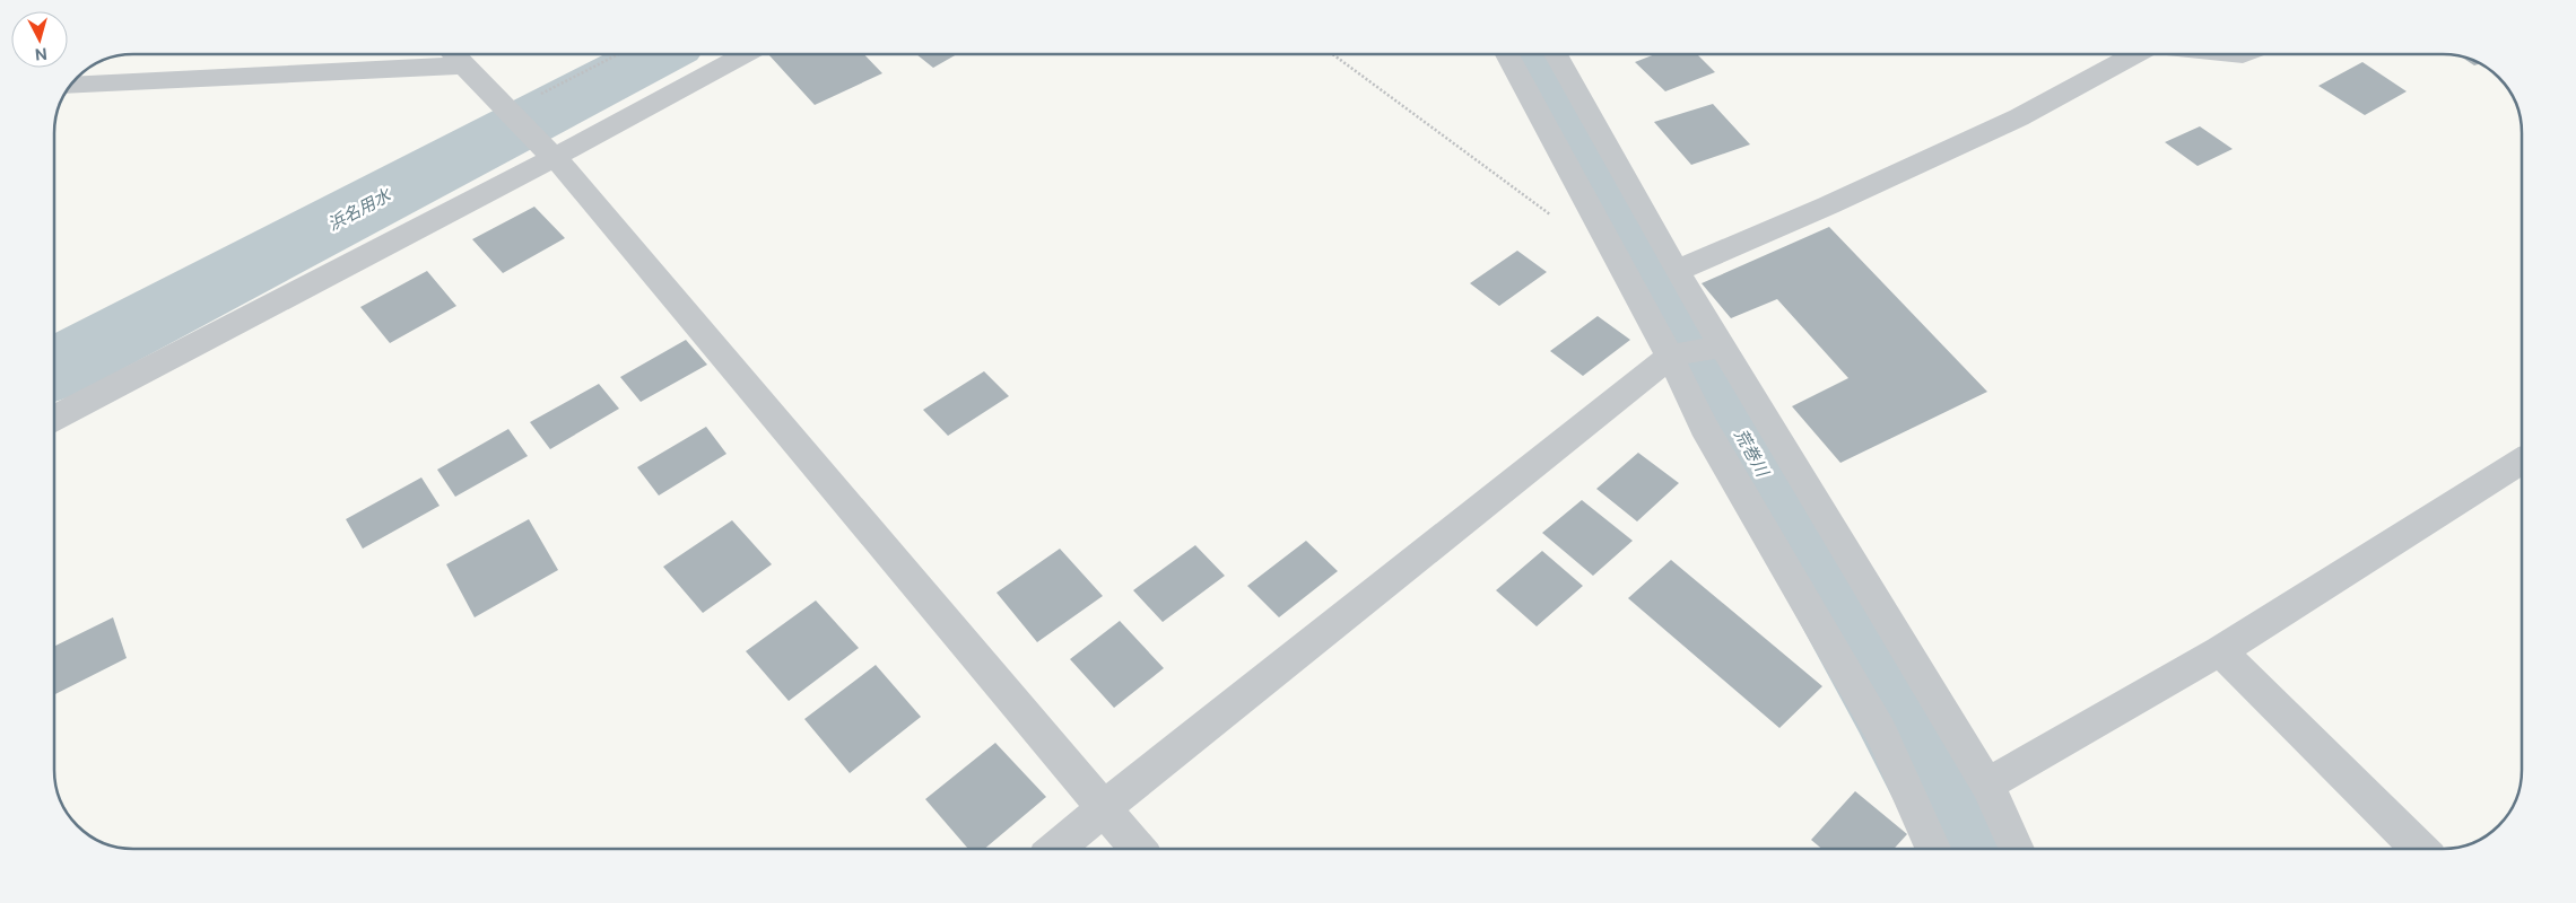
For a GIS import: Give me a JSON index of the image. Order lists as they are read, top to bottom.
{
  "water": ["浜名用水", "荒巻川"],
  "north": "bottom"
}
